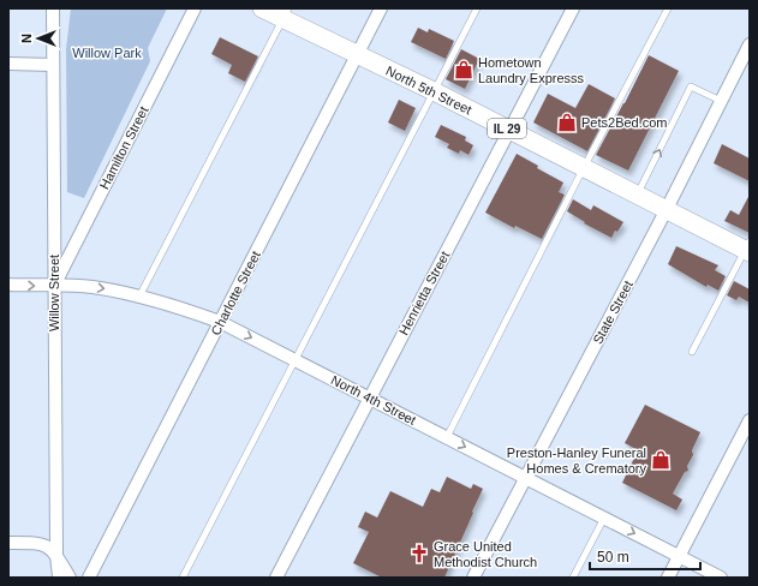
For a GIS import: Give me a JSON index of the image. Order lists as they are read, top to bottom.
{
  "streets": {
    "main road": ["North 5th Street", "IL 29"],
    "street": [
      "Hamilton Street",
      "Willow Street",
      "Charlotte Street",
      "Henrietta Street",
      "State Street",
      "North 4th Street"
    ]
  },
  "crossings": [
    ["North 5th Street", "Charlotte Street"],
    ["North 5th Street", "Henrietta Street"],
    ["North 5th Street", "State Street"],
    ["Hamilton Street", "Willow Street"],
    ["Hamilton Street", "North 4th Street"],
    ["Willow Street", "North 4th Street"],
    ["Charlotte Street", "North 4th Street"],
    ["Henrietta Street", "North 4th Street"],
    ["State Street", "North 4th Street"]
  ],
  "one_way": ["North 4th Street"],
  "parks": ["Willow Park"],
  "places": {
    "shop": ["Hometown Laundry Expresss", "Pets2Bed.com", "Preston-Hanley Funeral Homes & Crematory"],
    "church": ["Grace United Methodist Church"]
  },
  "scale_bar": "50 m",
  "north": "left"
}
